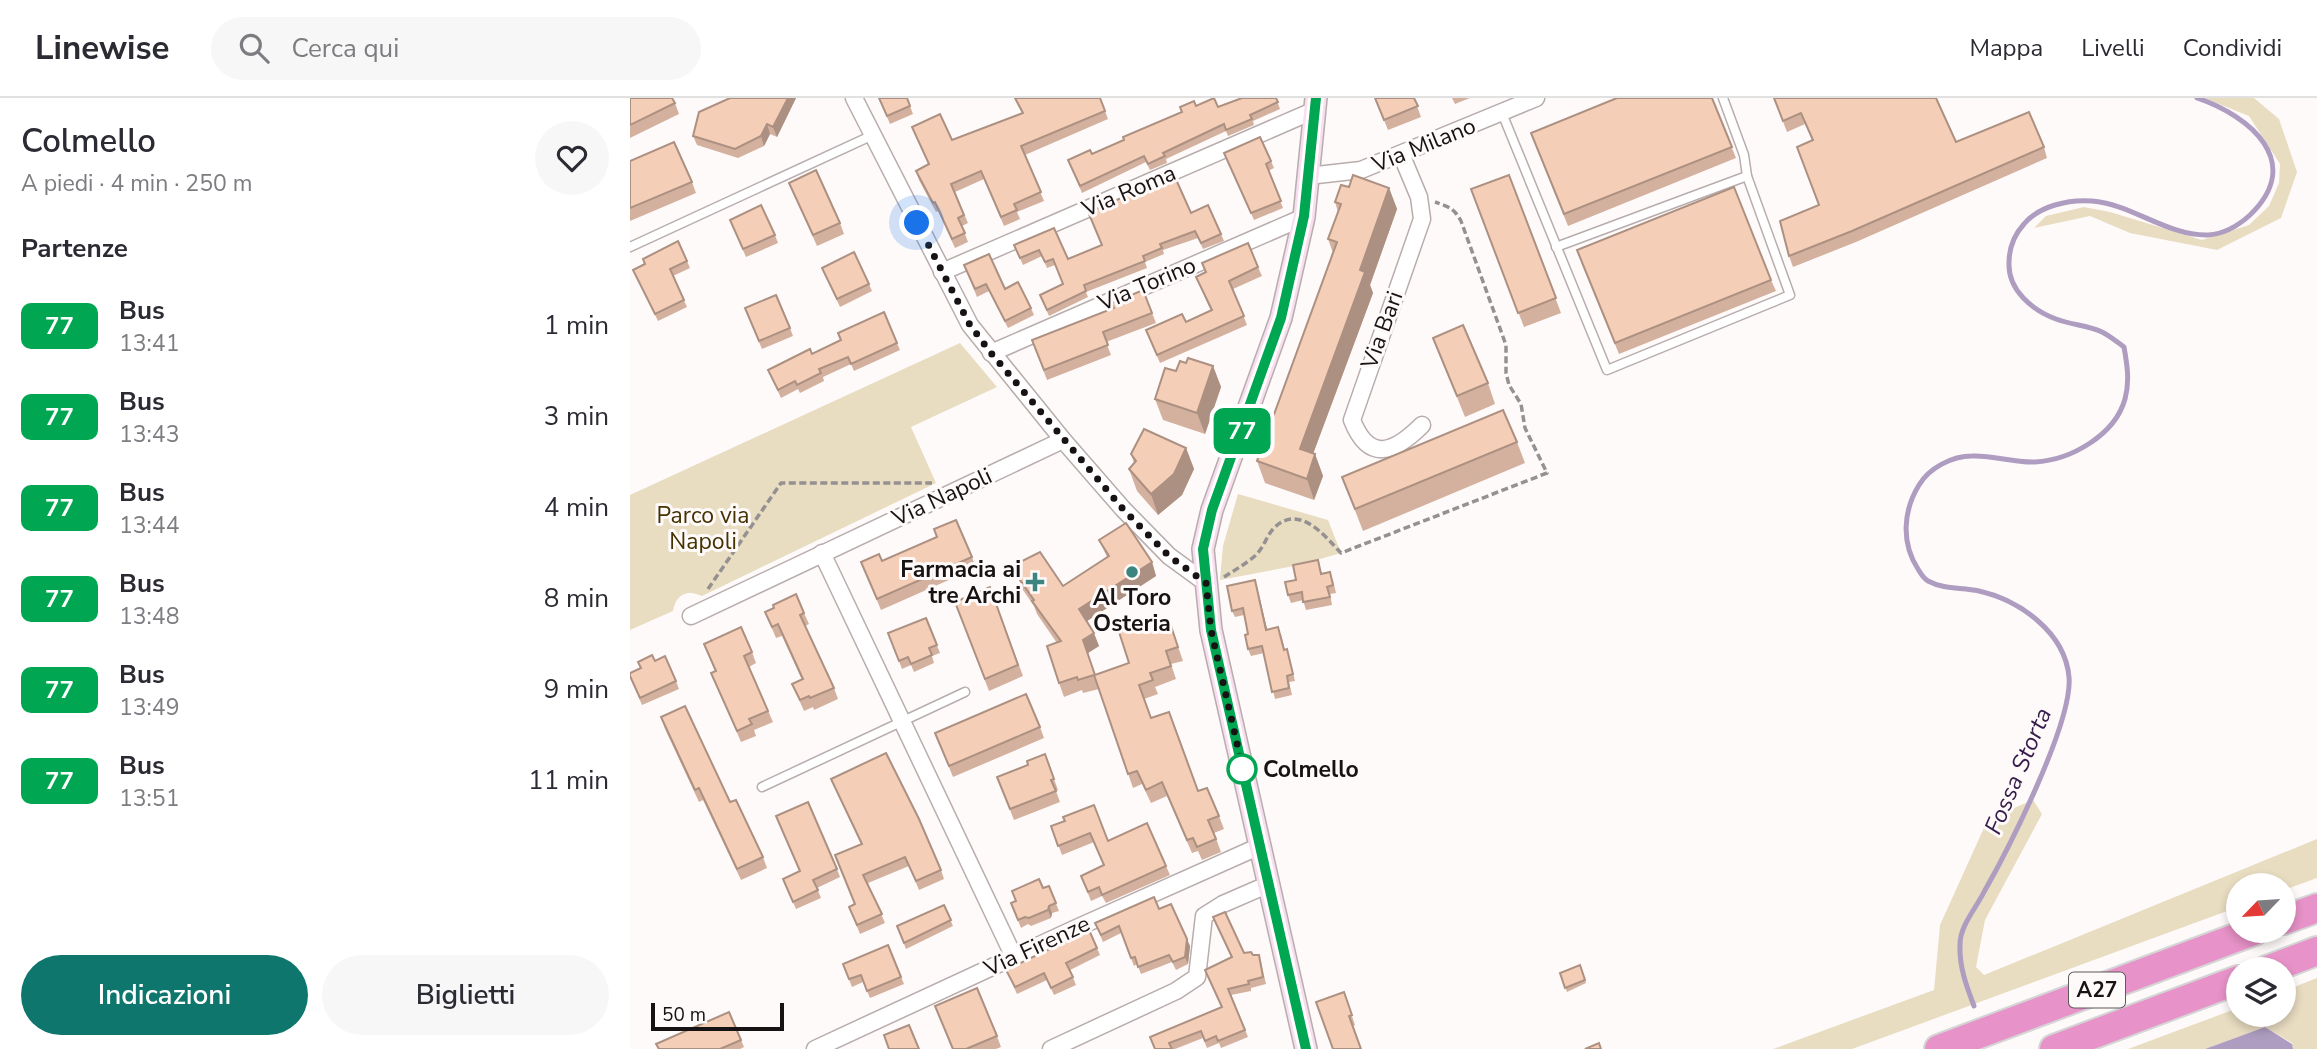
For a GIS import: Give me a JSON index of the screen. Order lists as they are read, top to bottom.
{
  "streets": {
    "highway": ["A27"],
    "street": [
      "Via Milano",
      "Via Roma",
      "Via Torino",
      "Via Bari",
      "Via Napoli",
      "Via Firenze"
    ]
  },
  "crossings": [
    ["Via Milano", "Via Bari"]
  ],
  "water": ["Fossa Storta"],
  "parks": ["Parco via Napoli"],
  "places": {
    "other": ["Al Toro Osteria", "Colmello"],
    "health": ["Farmacia ai tre Archi"]
  },
  "lines": ["bus line 77"],
  "scale_bar": "50 m",
  "north": "bottom left",
  "page": {
    "header": "Linewise",
    "search": "Cerca qui",
    "nav": ["Mappa", "Livelli", "Condividi"],
    "heading": [
      ["Colmello", "A piedi · 4 min · 250 m"],
      "Partenze"
    ],
    "on_map": "77",
    "list": [
      {
        "mark": "77",
        "name": "Bus",
        "note": "13:41",
        "value": "1 min"
      },
      {
        "mark": "77",
        "name": "Bus",
        "note": "13:43",
        "value": "3 min"
      },
      {
        "mark": "77",
        "name": "Bus",
        "note": "13:44",
        "value": "4 min"
      },
      {
        "mark": "77",
        "name": "Bus",
        "note": "13:48",
        "value": "8 min"
      },
      {
        "mark": "77",
        "name": "Bus",
        "note": "13:49",
        "value": "9 min"
      },
      {
        "mark": "77",
        "name": "Bus",
        "note": "13:51",
        "value": "11 min"
      }
    ],
    "buttons": ["Indicazioni", "Biglietti"],
    "scale": "50 m"
  }
}
